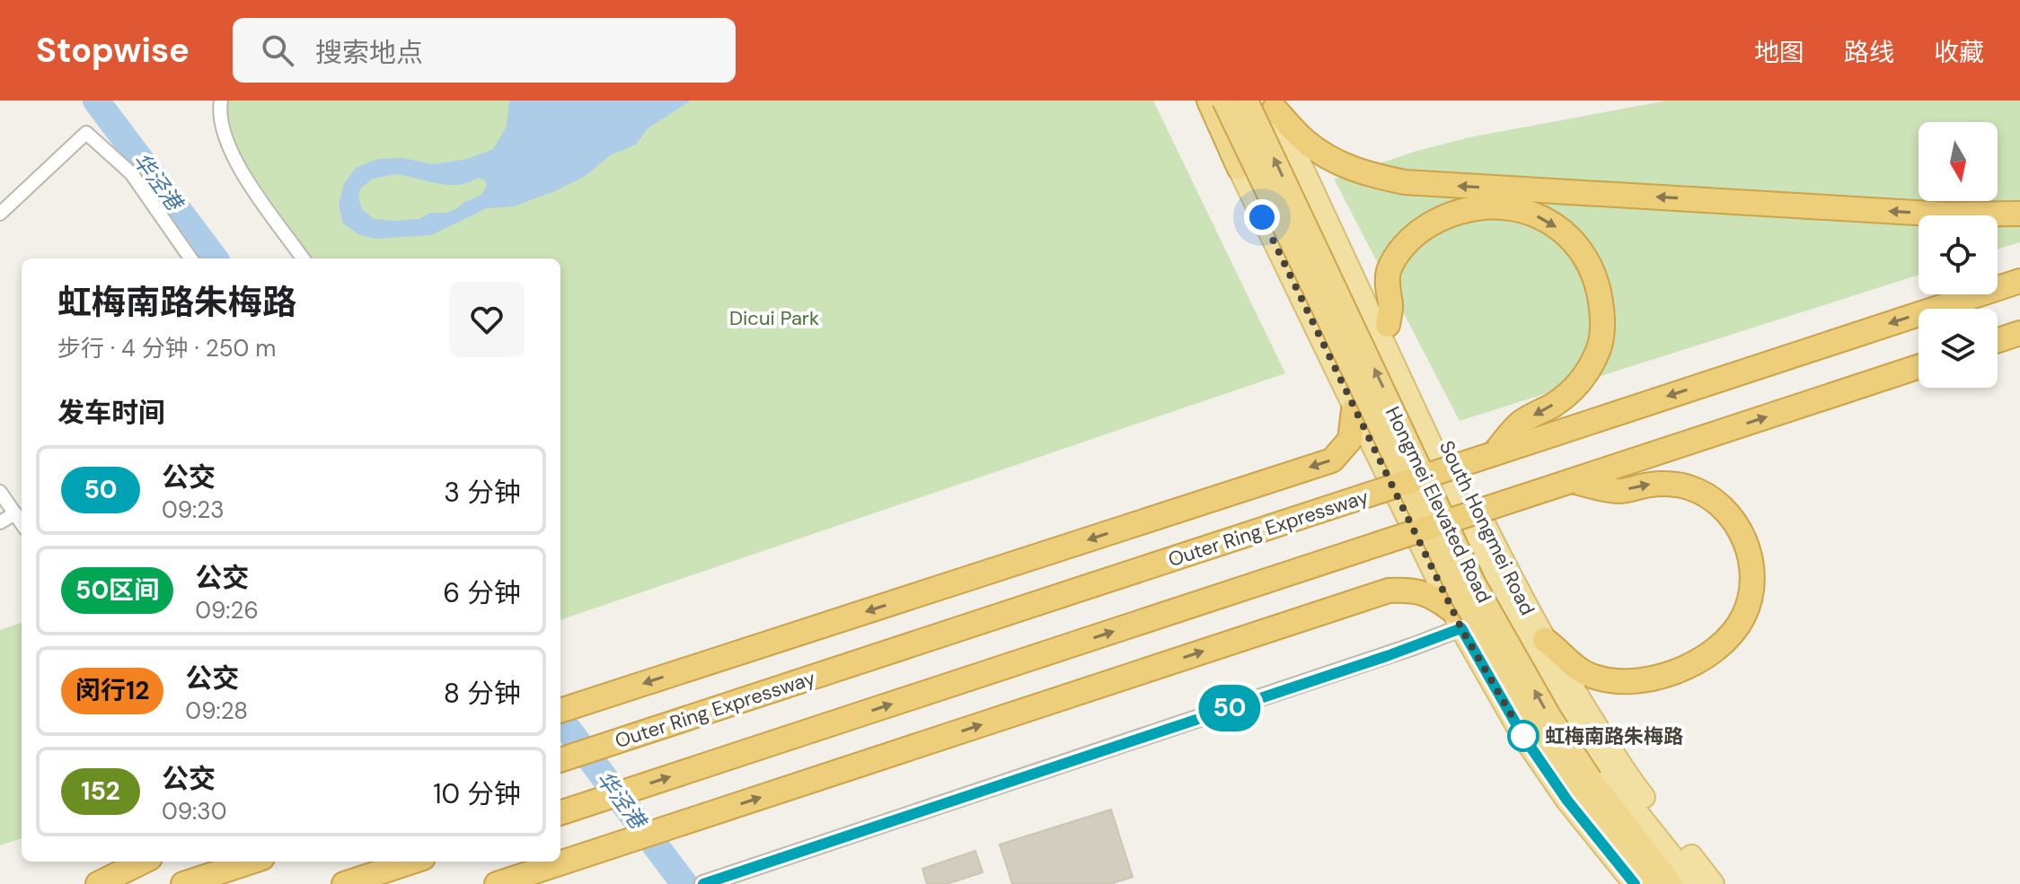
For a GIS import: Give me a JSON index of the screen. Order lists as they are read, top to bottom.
{
  "streets": {
    "highway": ["Hongmei Elevated Road", "Outer Ring Expressway"],
    "main road": ["South Hongmei Road"]
  },
  "water": ["华泾港"],
  "parks": ["Dicui Park"],
  "places": ["虹梅南路朱梅路"],
  "lines": ["bus line 50"],
  "north": "bottom",
  "page": {
    "header": "Stopwise",
    "search": "搜索地点",
    "nav": ["地图", "路线", "收藏"],
    "on_map": "50",
    "heading": [
      ["虹梅南路朱梅路", "步行 · 4 分钟 · 250 m"],
      "发车时间"
    ],
    "list": [
      {
        "mark": "50",
        "name": "公交",
        "note": "09:23",
        "value": "3 分钟"
      },
      {
        "mark": "50区间",
        "name": "公交",
        "note": "09:26",
        "value": "6 分钟"
      },
      {
        "mark": "闵行12",
        "name": "公交",
        "note": "09:28",
        "value": "8 分钟"
      },
      {
        "mark": "152",
        "name": "公交",
        "note": "09:30",
        "value": "10 分钟"
      }
    ]
  }
}
